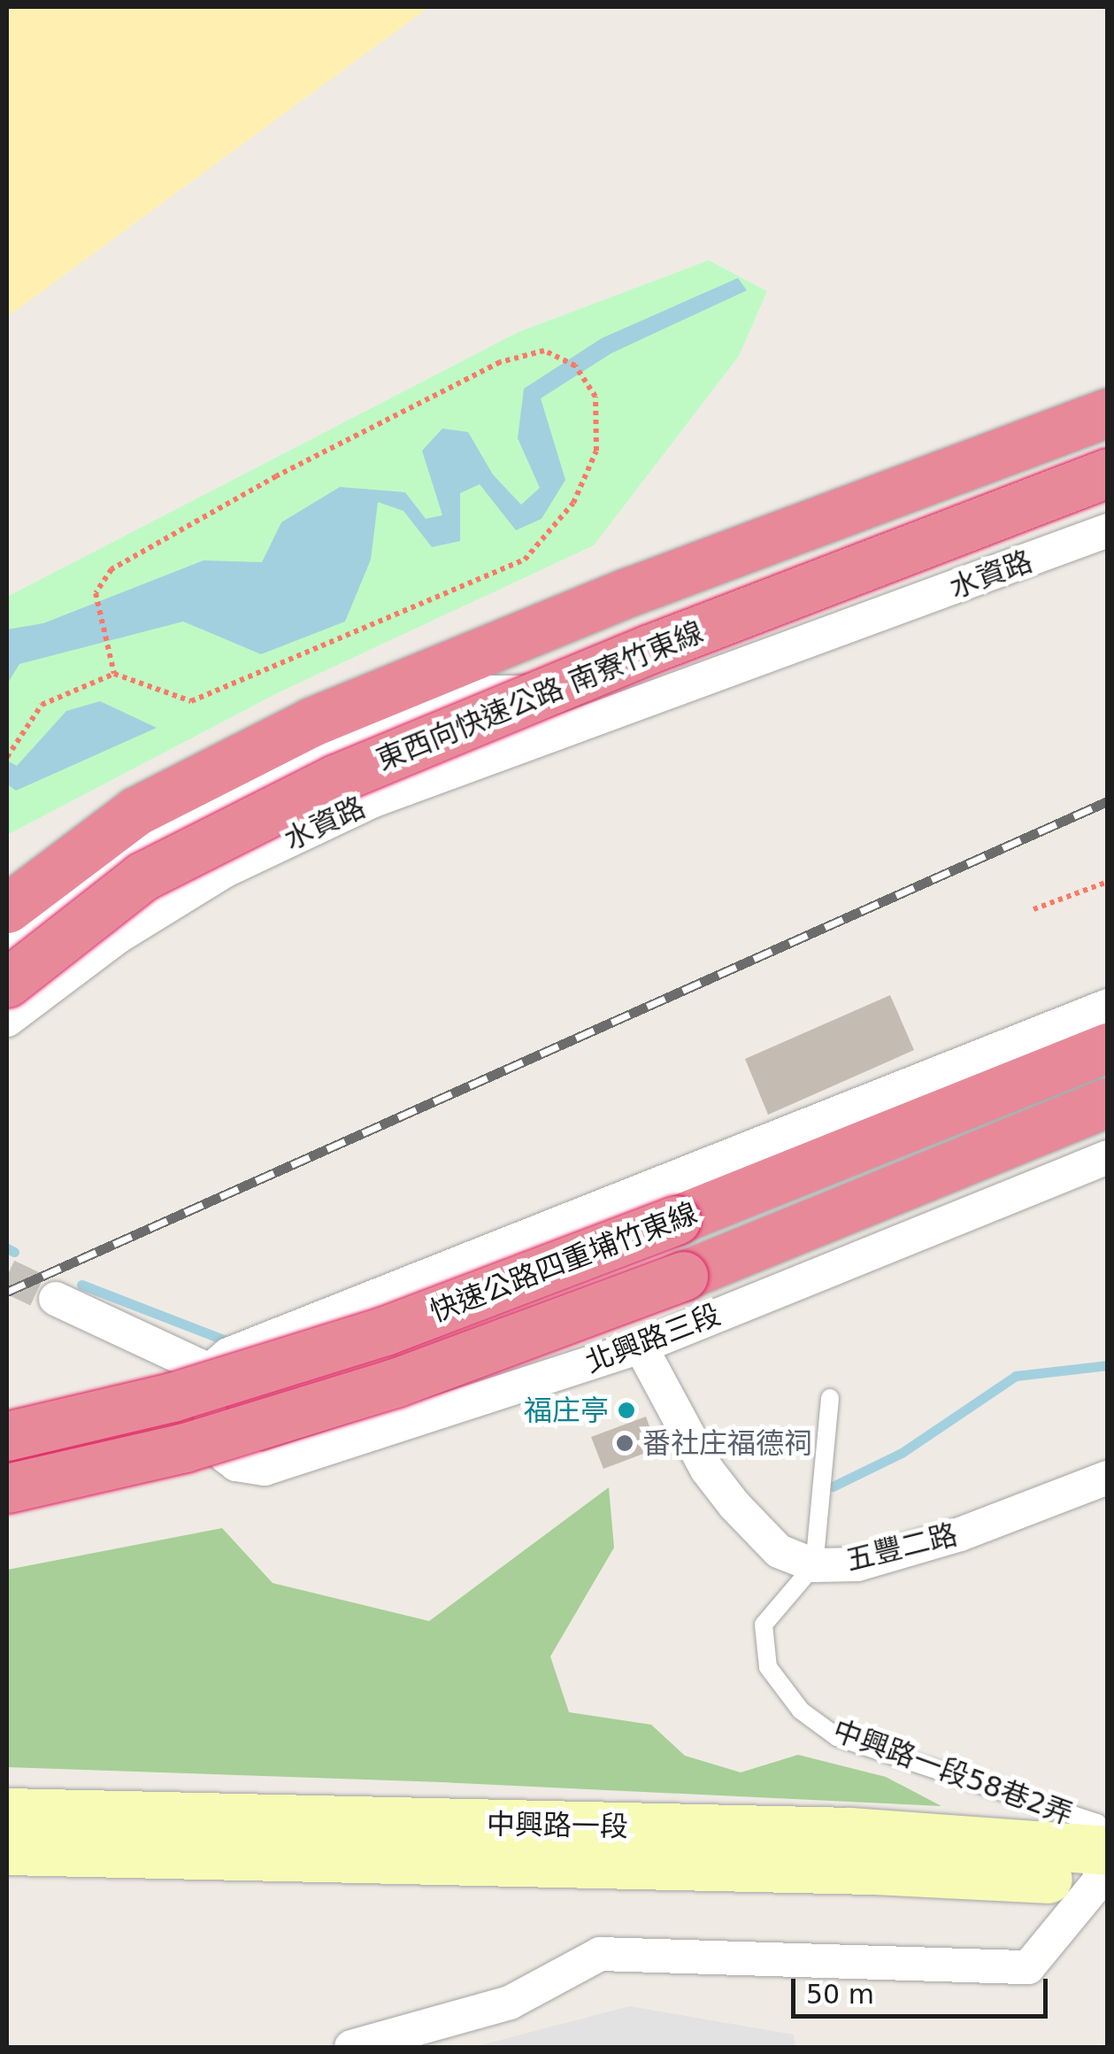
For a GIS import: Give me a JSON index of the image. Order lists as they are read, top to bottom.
{
  "streets": {
    "highway": ["東西向快速公路 南寮竹東線", "快速公路四重埔竹東線"],
    "main road": ["中興路一段"],
    "street": ["水資路", "北興路三段", "五豐二路"],
    "lane": ["中興路一段58巷2弄"]
  },
  "crossings": [
    ["北興路三段", "五豐二路"],
    ["五豐二路", "中興路一段58巷2弄"],
    ["中興路一段58巷2弄", "中興路一段"]
  ],
  "places": ["福庄亭", "番社庄福德祠"],
  "scale_bar": "50 m"
}
